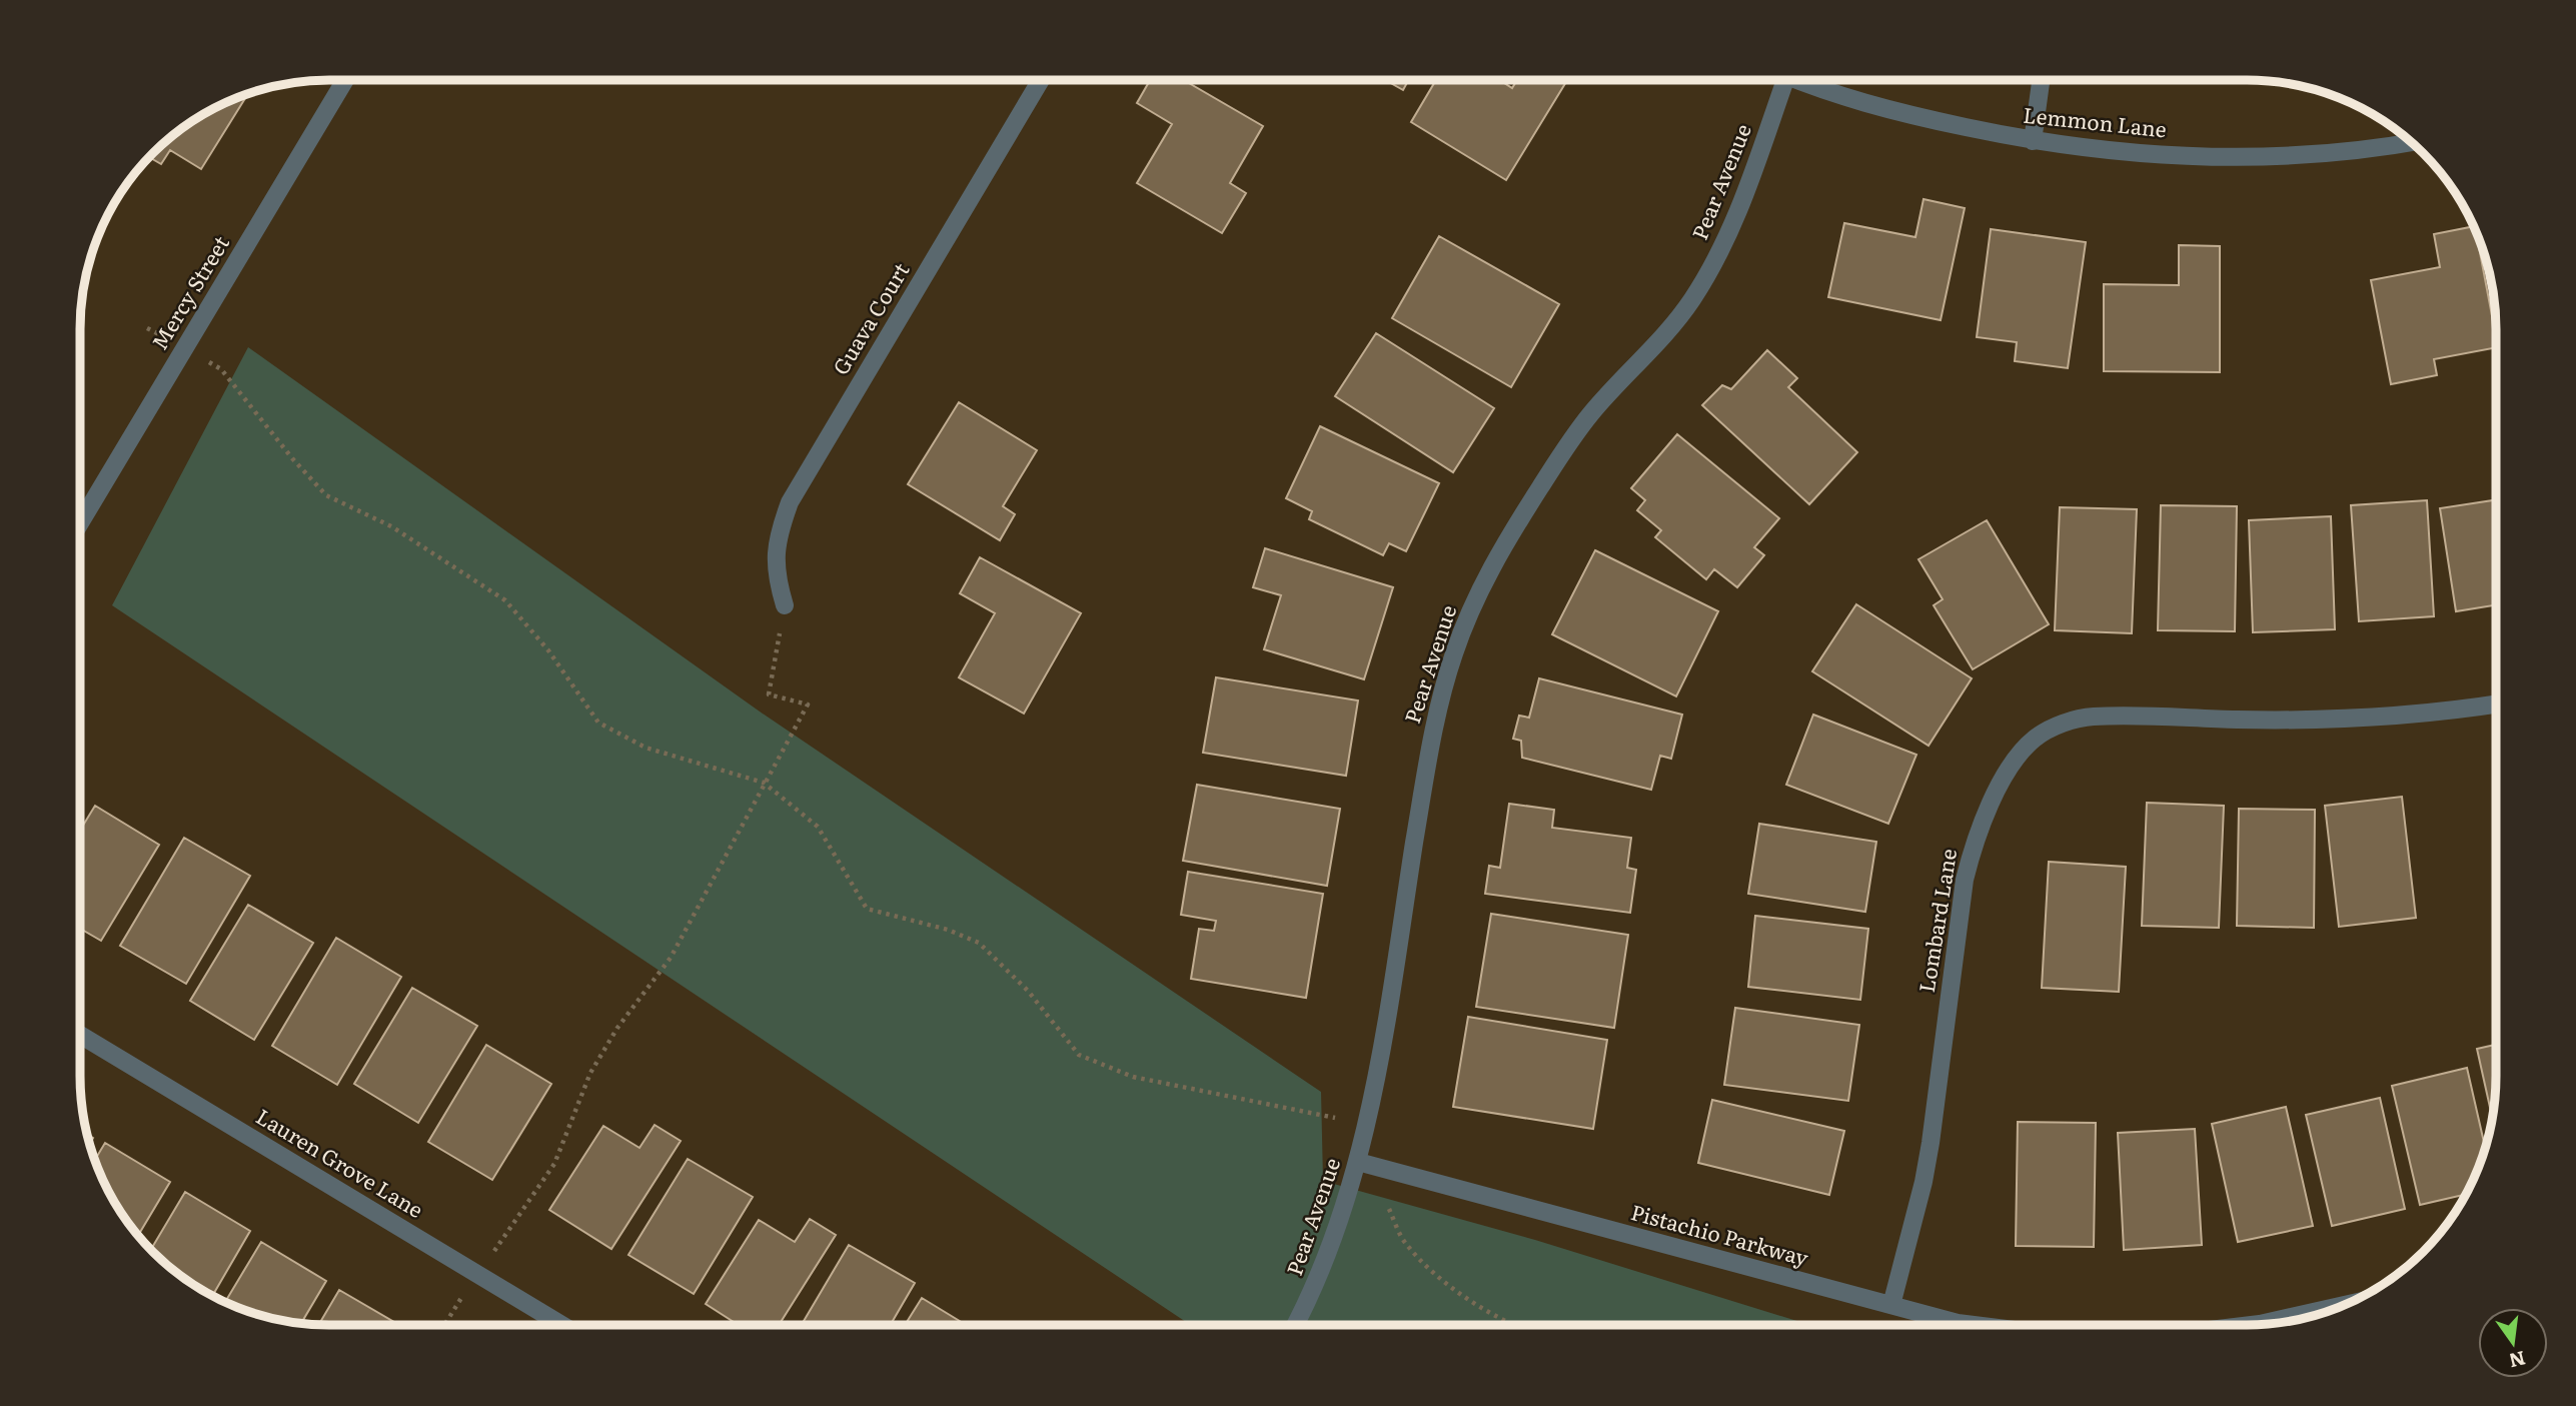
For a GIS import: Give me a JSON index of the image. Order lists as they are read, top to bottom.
{
  "streets": {
    "street": [
      "Lemmon Lane",
      "Pear Avenue",
      "Mercy Street",
      "Guava Court",
      "Lombard Lane",
      "Lauren Grove Lane",
      "Pistachio Parkway"
    ]
  },
  "crossings": [
    ["Pear Avenue", "Pistachio Parkway"],
    ["Lombard Lane", "Pistachio Parkway"]
  ],
  "north": "bottom"
}
